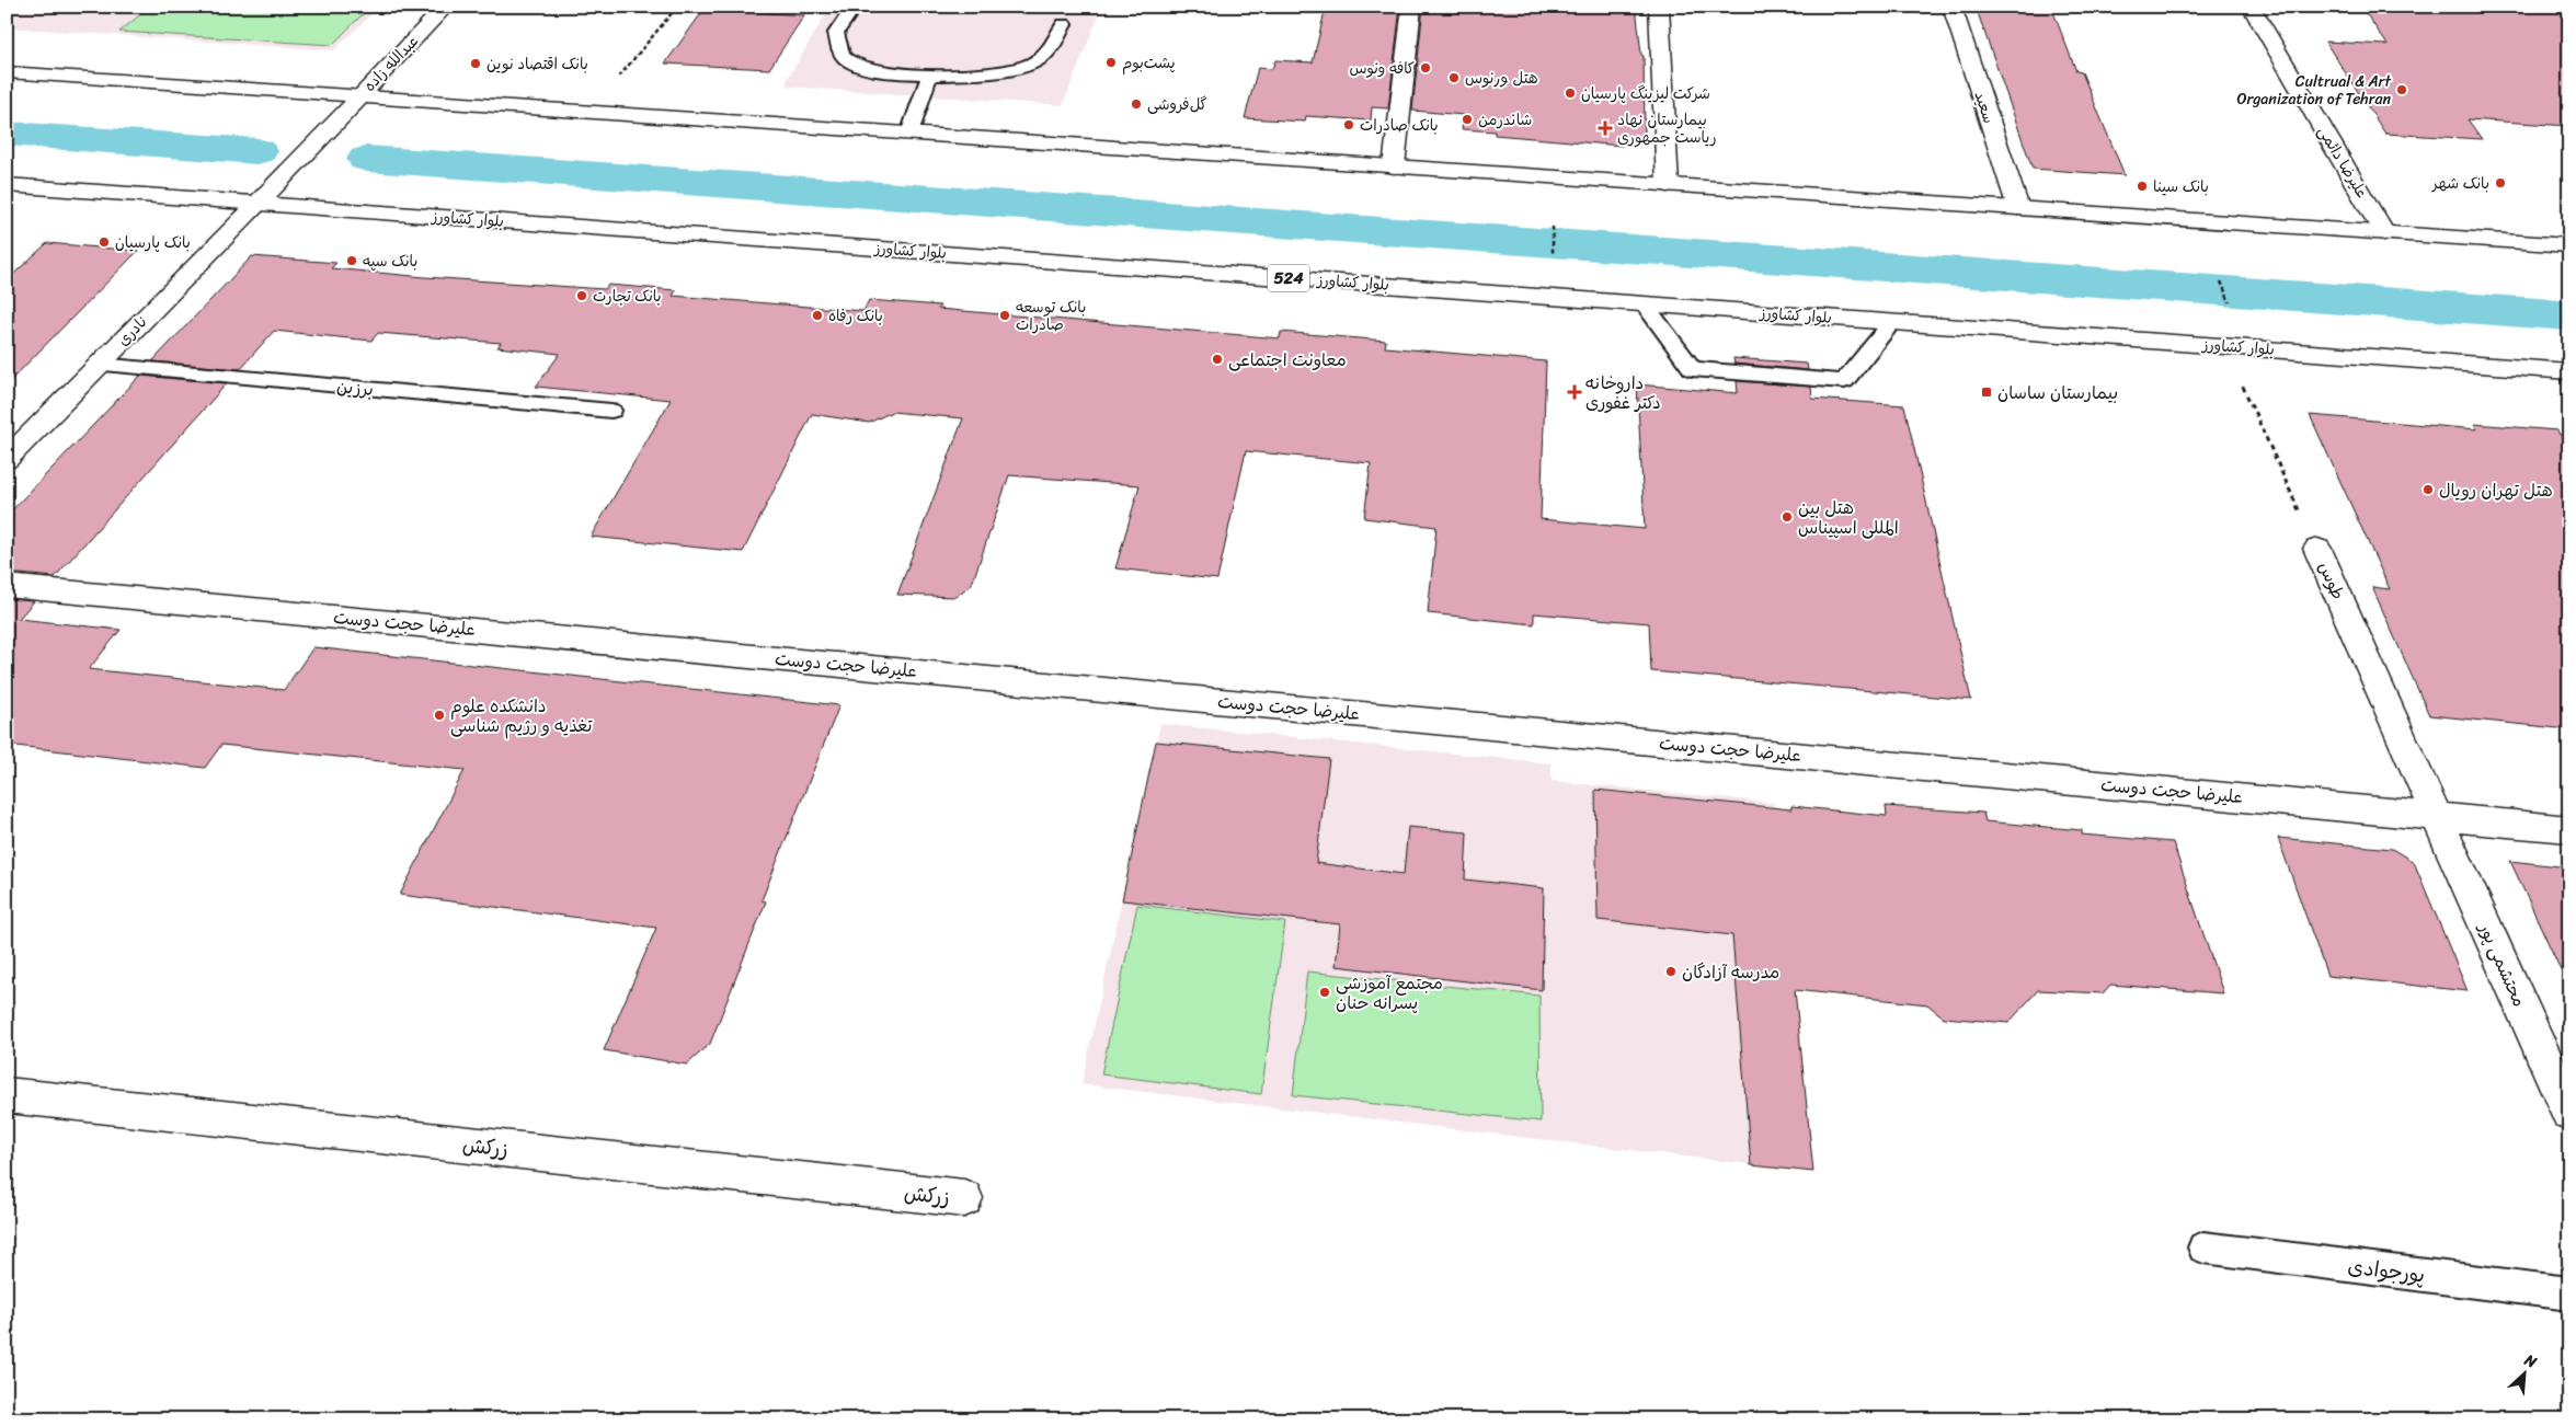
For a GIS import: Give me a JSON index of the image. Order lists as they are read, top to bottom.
{
  "streets": {
    "main road": [
      "عبدالله زاده",
      "سعید",
      "علیرضا دائمی",
      "بلوار کشاورز",
      "524",
      "نادری",
      "طوس",
      "علیرضا حجت دوست",
      "محتشمی پور",
      "زرکش"
    ],
    "lane": ["برزین", "پورجوادی"]
  },
  "crossings": [
    ["عبدالله زاده", "بلوار کشاورز"],
    ["عبدالله زاده", "نادری"],
    ["بلوار کشاورز", "نادری"],
    ["بلوار کشاورز", "طوس"],
    ["نادری", "برزین"],
    ["طوس", "علیرضا حجت دوست"],
    ["طوس", "محتشمی پور"],
    ["علیرضا حجت دوست", "محتشمی پور"]
  ],
  "places": {
    "other": [
      "پشت‌بوم",
      "بانک اقتصاد نوین",
      "کافه ونوس",
      "هتل ورنوس",
      "Cultrual & Art Organization of Tehran",
      "شرکت لیزینگ پارسیان",
      "گل‌فروشی",
      "شاندرمن",
      "بانک صادرات",
      "بانک شهر",
      "بانک سینا",
      "بانک پارسیان",
      "بانک سپه",
      "بانک تجارت",
      "بانک رفاه",
      "بانک توسعه صادرات",
      "معاونت اجتماعی",
      "هتل تهران رویال",
      "هتل بین المللی اسپیناس",
      "دانشکده علوم تغذیه و رژیم شناسی",
      "مدرسه آزادگان",
      "مجتمع آموزشی پسرانه حنان"
    ],
    "health": ["بیمارستان نهاد ریاست جمهوری", "داروخانه دکتر غفوری"],
    "transit": ["بیمارستان ساسان"]
  },
  "north": "top right"
}
